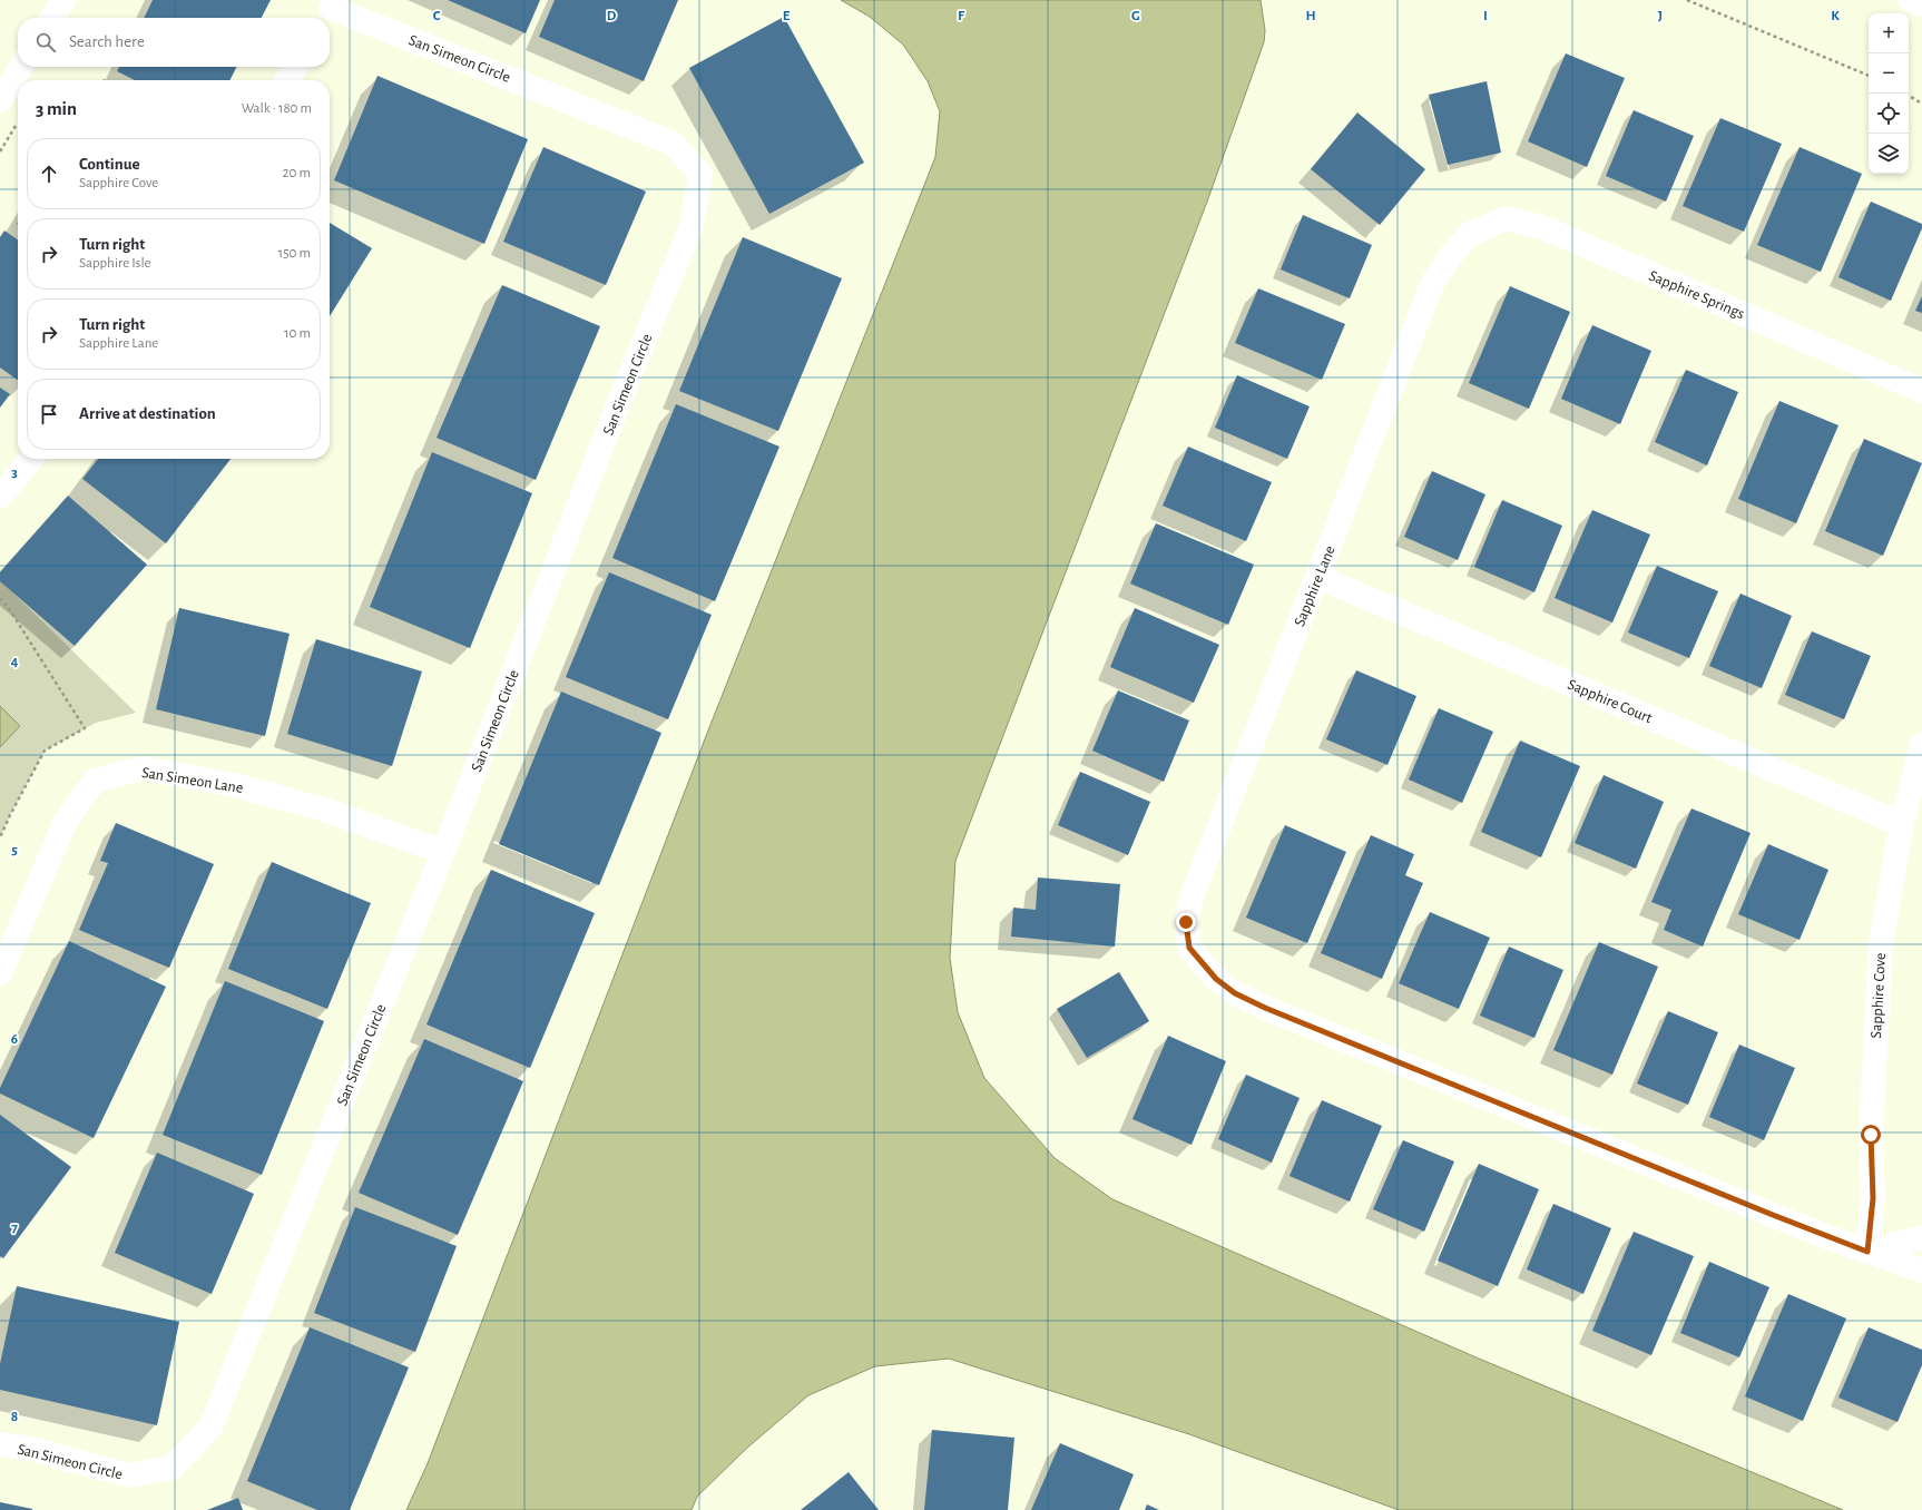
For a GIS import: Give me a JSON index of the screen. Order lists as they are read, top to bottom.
{
  "streets": {
    "street": [
      "San Simeon Circle",
      "Sapphire Springs",
      "Sapphire Lane",
      "Sapphire Court",
      "San Simeon Lane",
      "Sapphire Cove"
    ]
  },
  "crossings": [
    ["San Simeon Circle", "San Simeon Lane"],
    ["Sapphire Springs", "Sapphire Lane"],
    ["Sapphire Lane", "Sapphire Court"],
    ["Sapphire Lane", "Sapphire Cove"],
    ["Sapphire Court", "Sapphire Cove"]
  ],
  "page": {
    "map_buttons": ["+", "−"],
    "search": "Search here",
    "heading": ["3 min", "Walk · 180 m"],
    "list": [
      ["Continue", "Sapphire Cove", "20 m"],
      ["Turn right", "Sapphire Isle", "150 m"],
      ["Turn right", "Sapphire Lane", "10 m"],
      "Arrive at destination"
    ]
  },
  "grid": {
    "columns": [
      "C",
      "D",
      "E",
      "F",
      "G",
      "H",
      "I",
      "J",
      "K"
    ],
    "rows": [
      "3",
      "4",
      "5",
      "6",
      "7",
      "8"
    ]
  }
}
